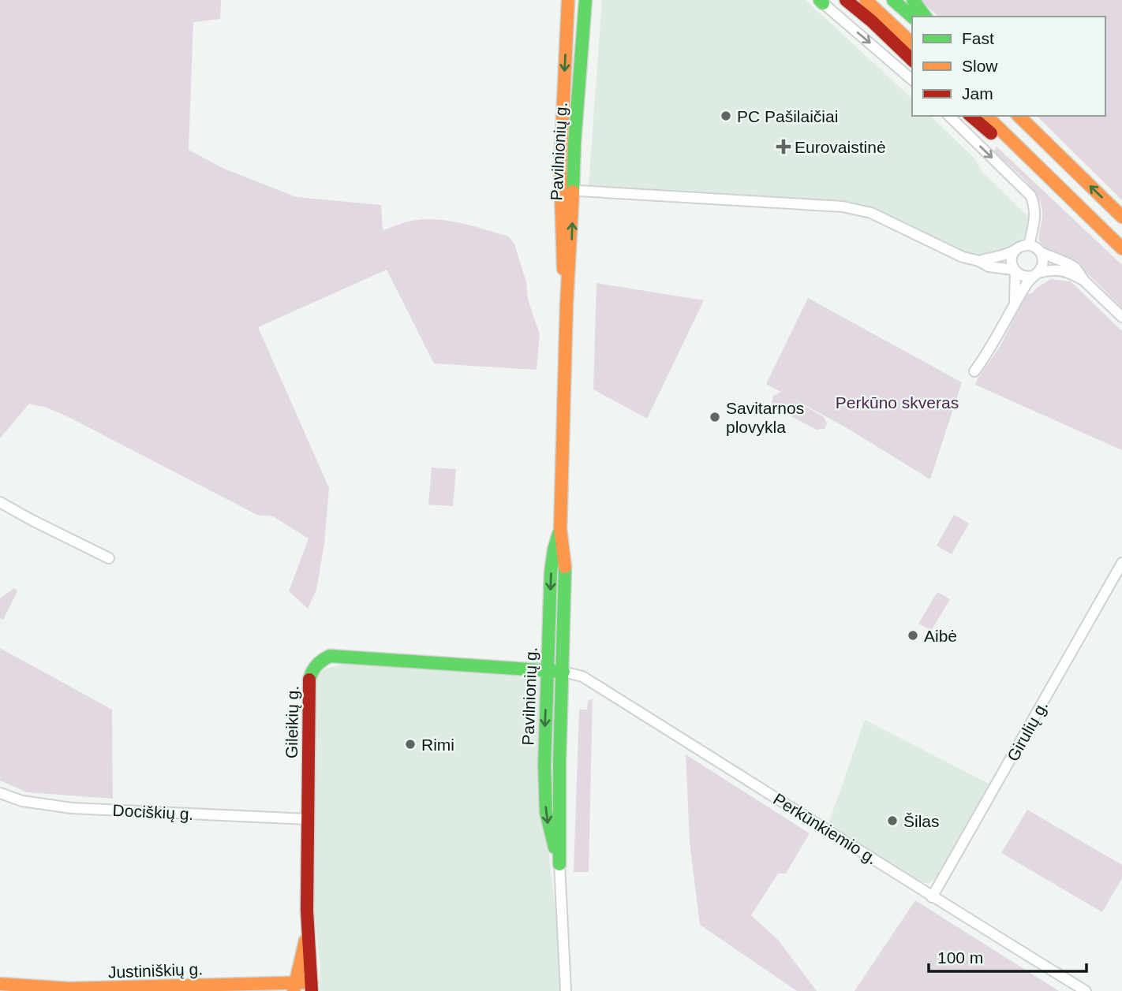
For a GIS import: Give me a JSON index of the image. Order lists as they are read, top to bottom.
{
  "streets": {
    "main road": ["Pavilnionių g.", "Gileikių g.", "Justiniškių g."],
    "street": ["Girulių g.", "Dociškių g.", "Perkūnkiemio g."]
  },
  "crossings": [
    ["Pavilnionių g.", "Gileikių g."],
    ["Pavilnionių g.", "Perkūnkiemio g."],
    ["Gileikių g.", "Dociškių g."],
    ["Gileikių g.", "Perkūnkiemio g."],
    ["Gileikių g.", "Justiniškių g."],
    ["Girulių g.", "Perkūnkiemio g."]
  ],
  "parks": ["Perkūno skveras"],
  "places": {
    "other": [
      "PC Pašilaičiai",
      "Savitarnos plovykla",
      "Aibė",
      "Rimi",
      "Šilas"
    ],
    "health": ["Eurovaistinė"]
  },
  "legend": ["Fast", "Slow", "Jam"],
  "scale_bar": "100 m"
}
